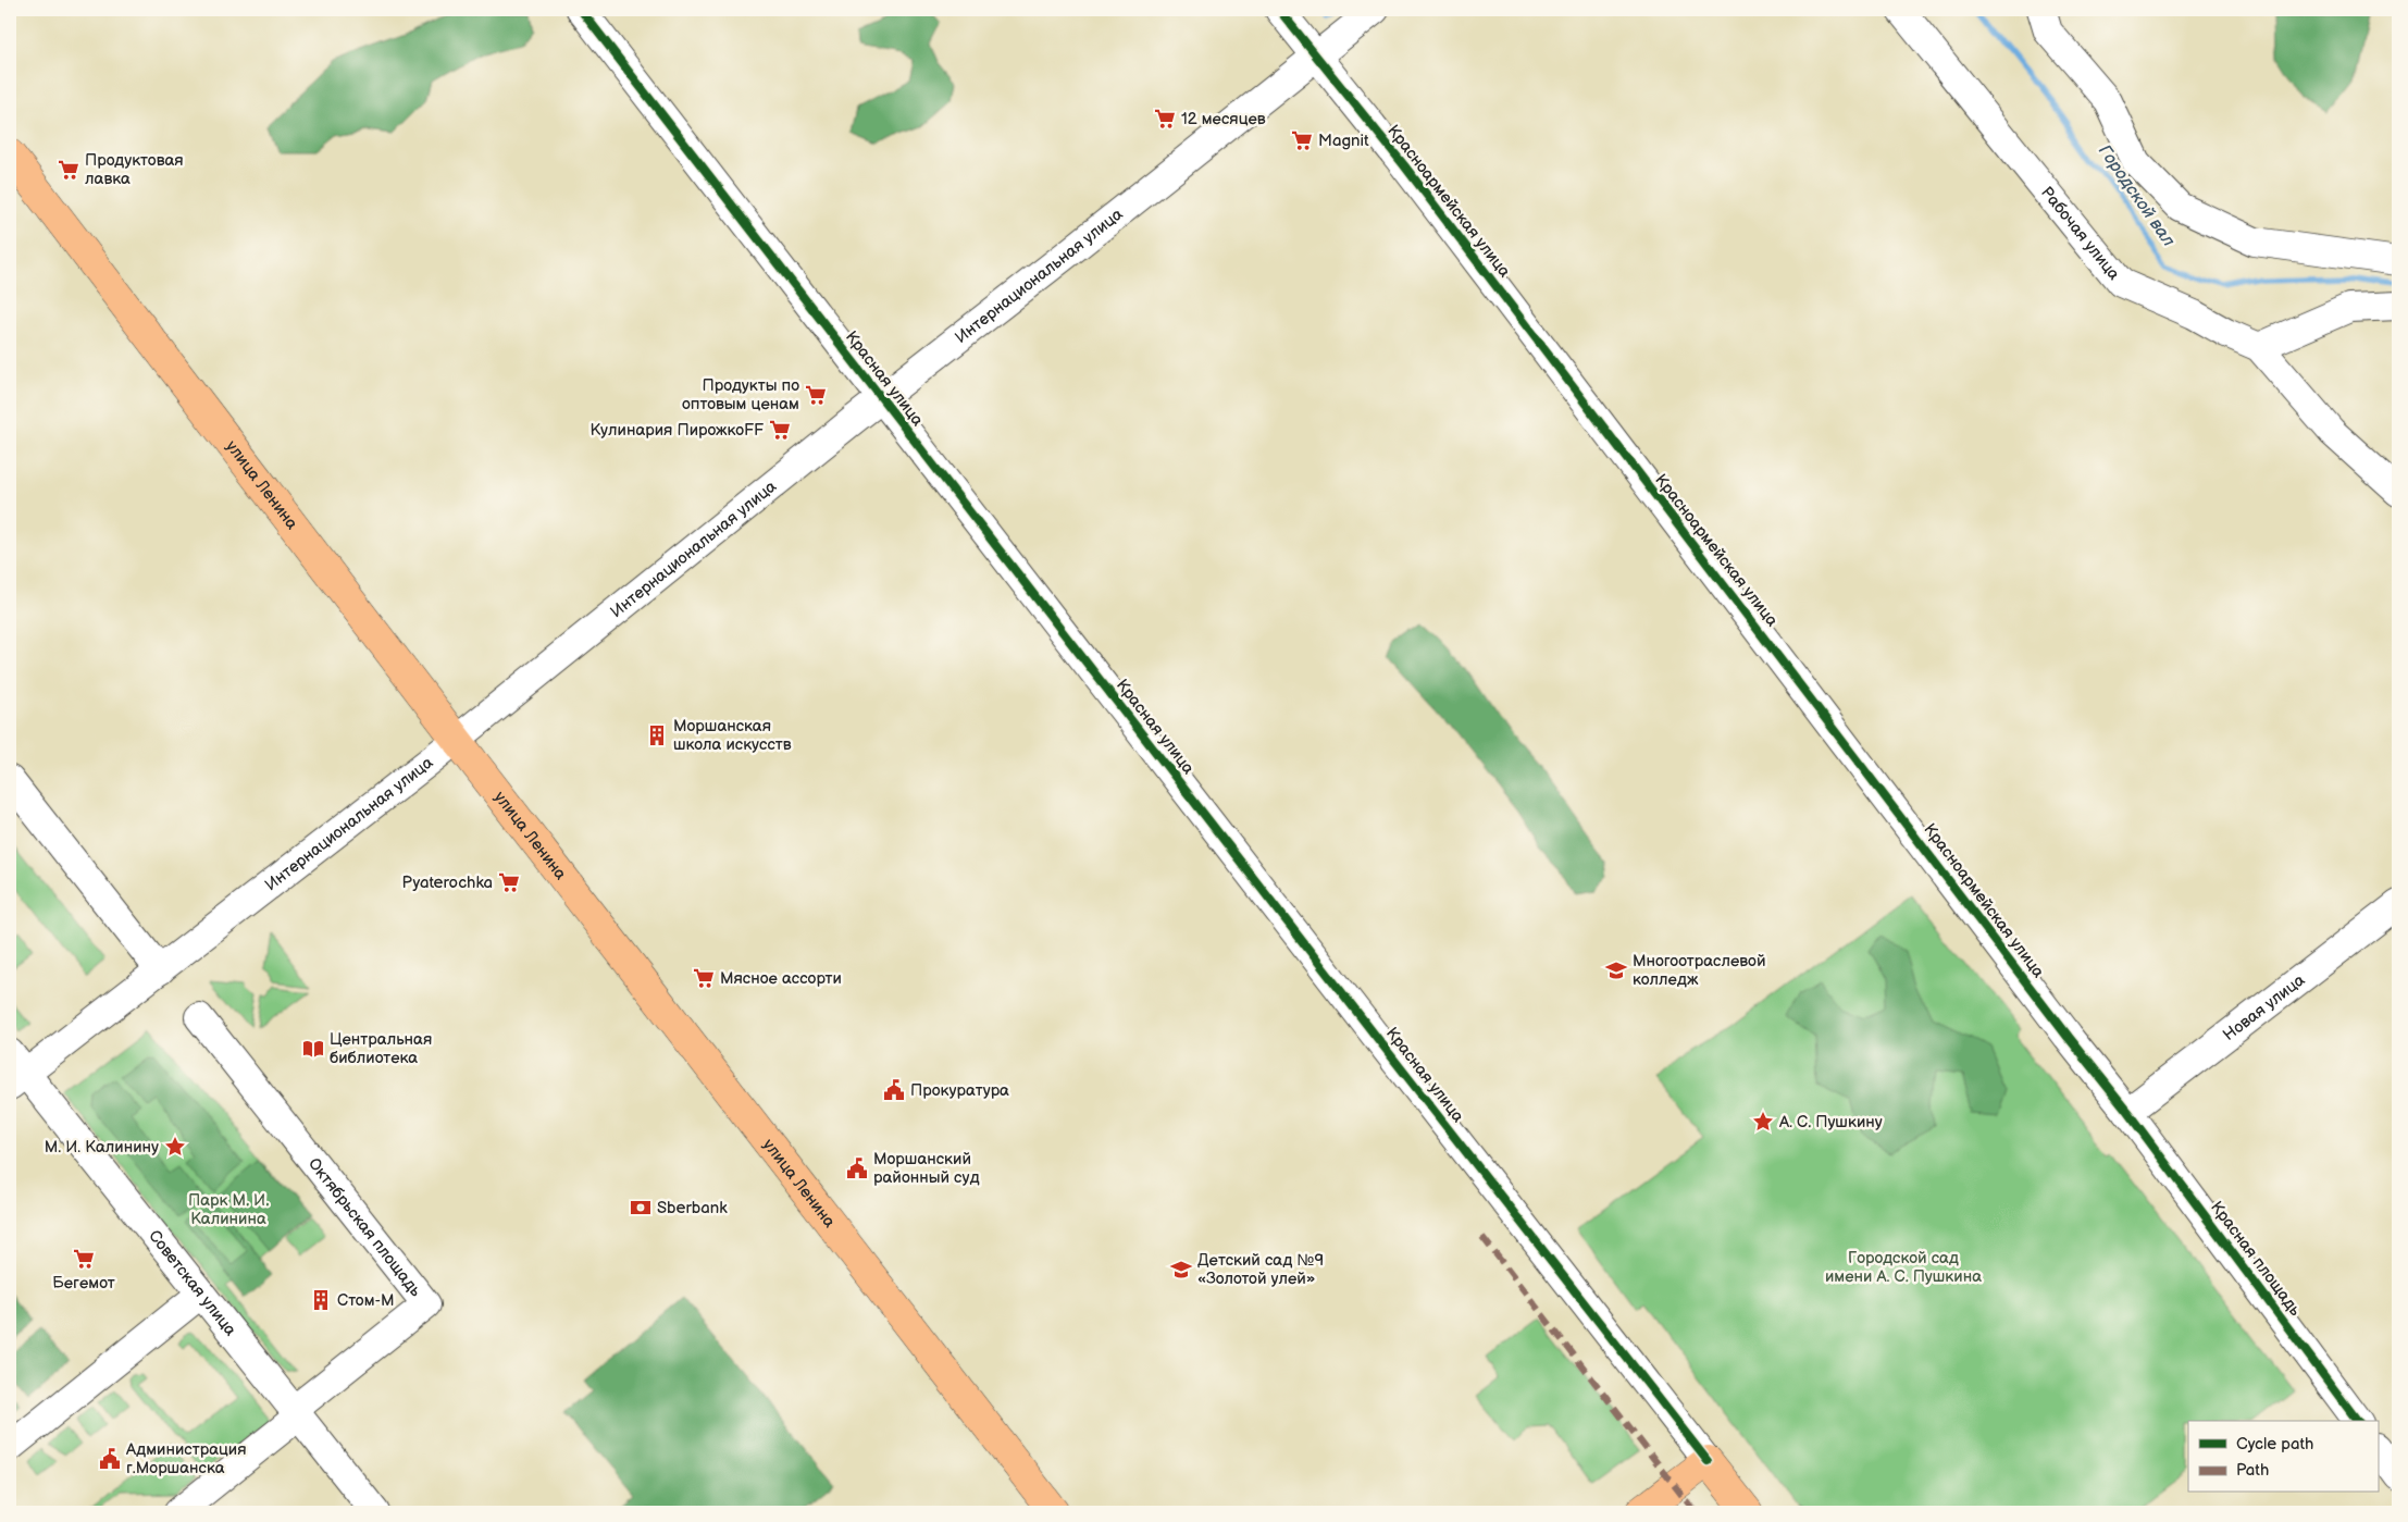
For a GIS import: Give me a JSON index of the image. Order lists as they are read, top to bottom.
{
  "streets": {
    "main road": ["улица Ленина"],
    "street": [
      "Красноармейская улица",
      "Рабочая улица",
      "Интернациональная улица",
      "Красная улица",
      "Новая улица",
      "Октябрьская площадь",
      "Красная площадь",
      "Советская улица"
    ]
  },
  "crossings": [
    ["Красноармейская улица", "Интернациональная улица"],
    ["Красноармейская улица", "Новая улица"],
    ["Красноармейская улица", "Красная площадь"],
    ["Интернациональная улица", "Красная улица"],
    ["Интернациональная улица", "улица Ленина"],
    ["Интернациональная улица", "Советская улица"],
    ["Новая улица", "Красная площадь"],
    ["Октябрьская площадь", "Советская улица"]
  ],
  "water": ["Городской вал"],
  "parks": ["Парк М. И. Калинина", "Городской сад имени А. С. Пушкина"],
  "places": {
    "supermarket": [
      "12 месяцев",
      "Magnit",
      "Продуктовая лавка",
      "Продукты по оптовым ценам",
      "Кулинария ПирожкоFF",
      "Pyaterochka",
      "Мясное ассорти",
      "Бегемот"
    ],
    "building": ["Моршанская школа искусств", "Стом-М"],
    "school or university": ["Многоотраслевой колледж", "Детский сад №9 «Золотой улей»"],
    "library": ["Центральная библиотека"],
    "public building": ["Прокуратура", "Моршанский районный суд", "Администрация г.Моршанска"],
    "place": ["А. С. Пушкину", "М. И. Калинину"],
    "bank": ["Sberbank"]
  },
  "legend": ["Cycle path", "Path"]
}
